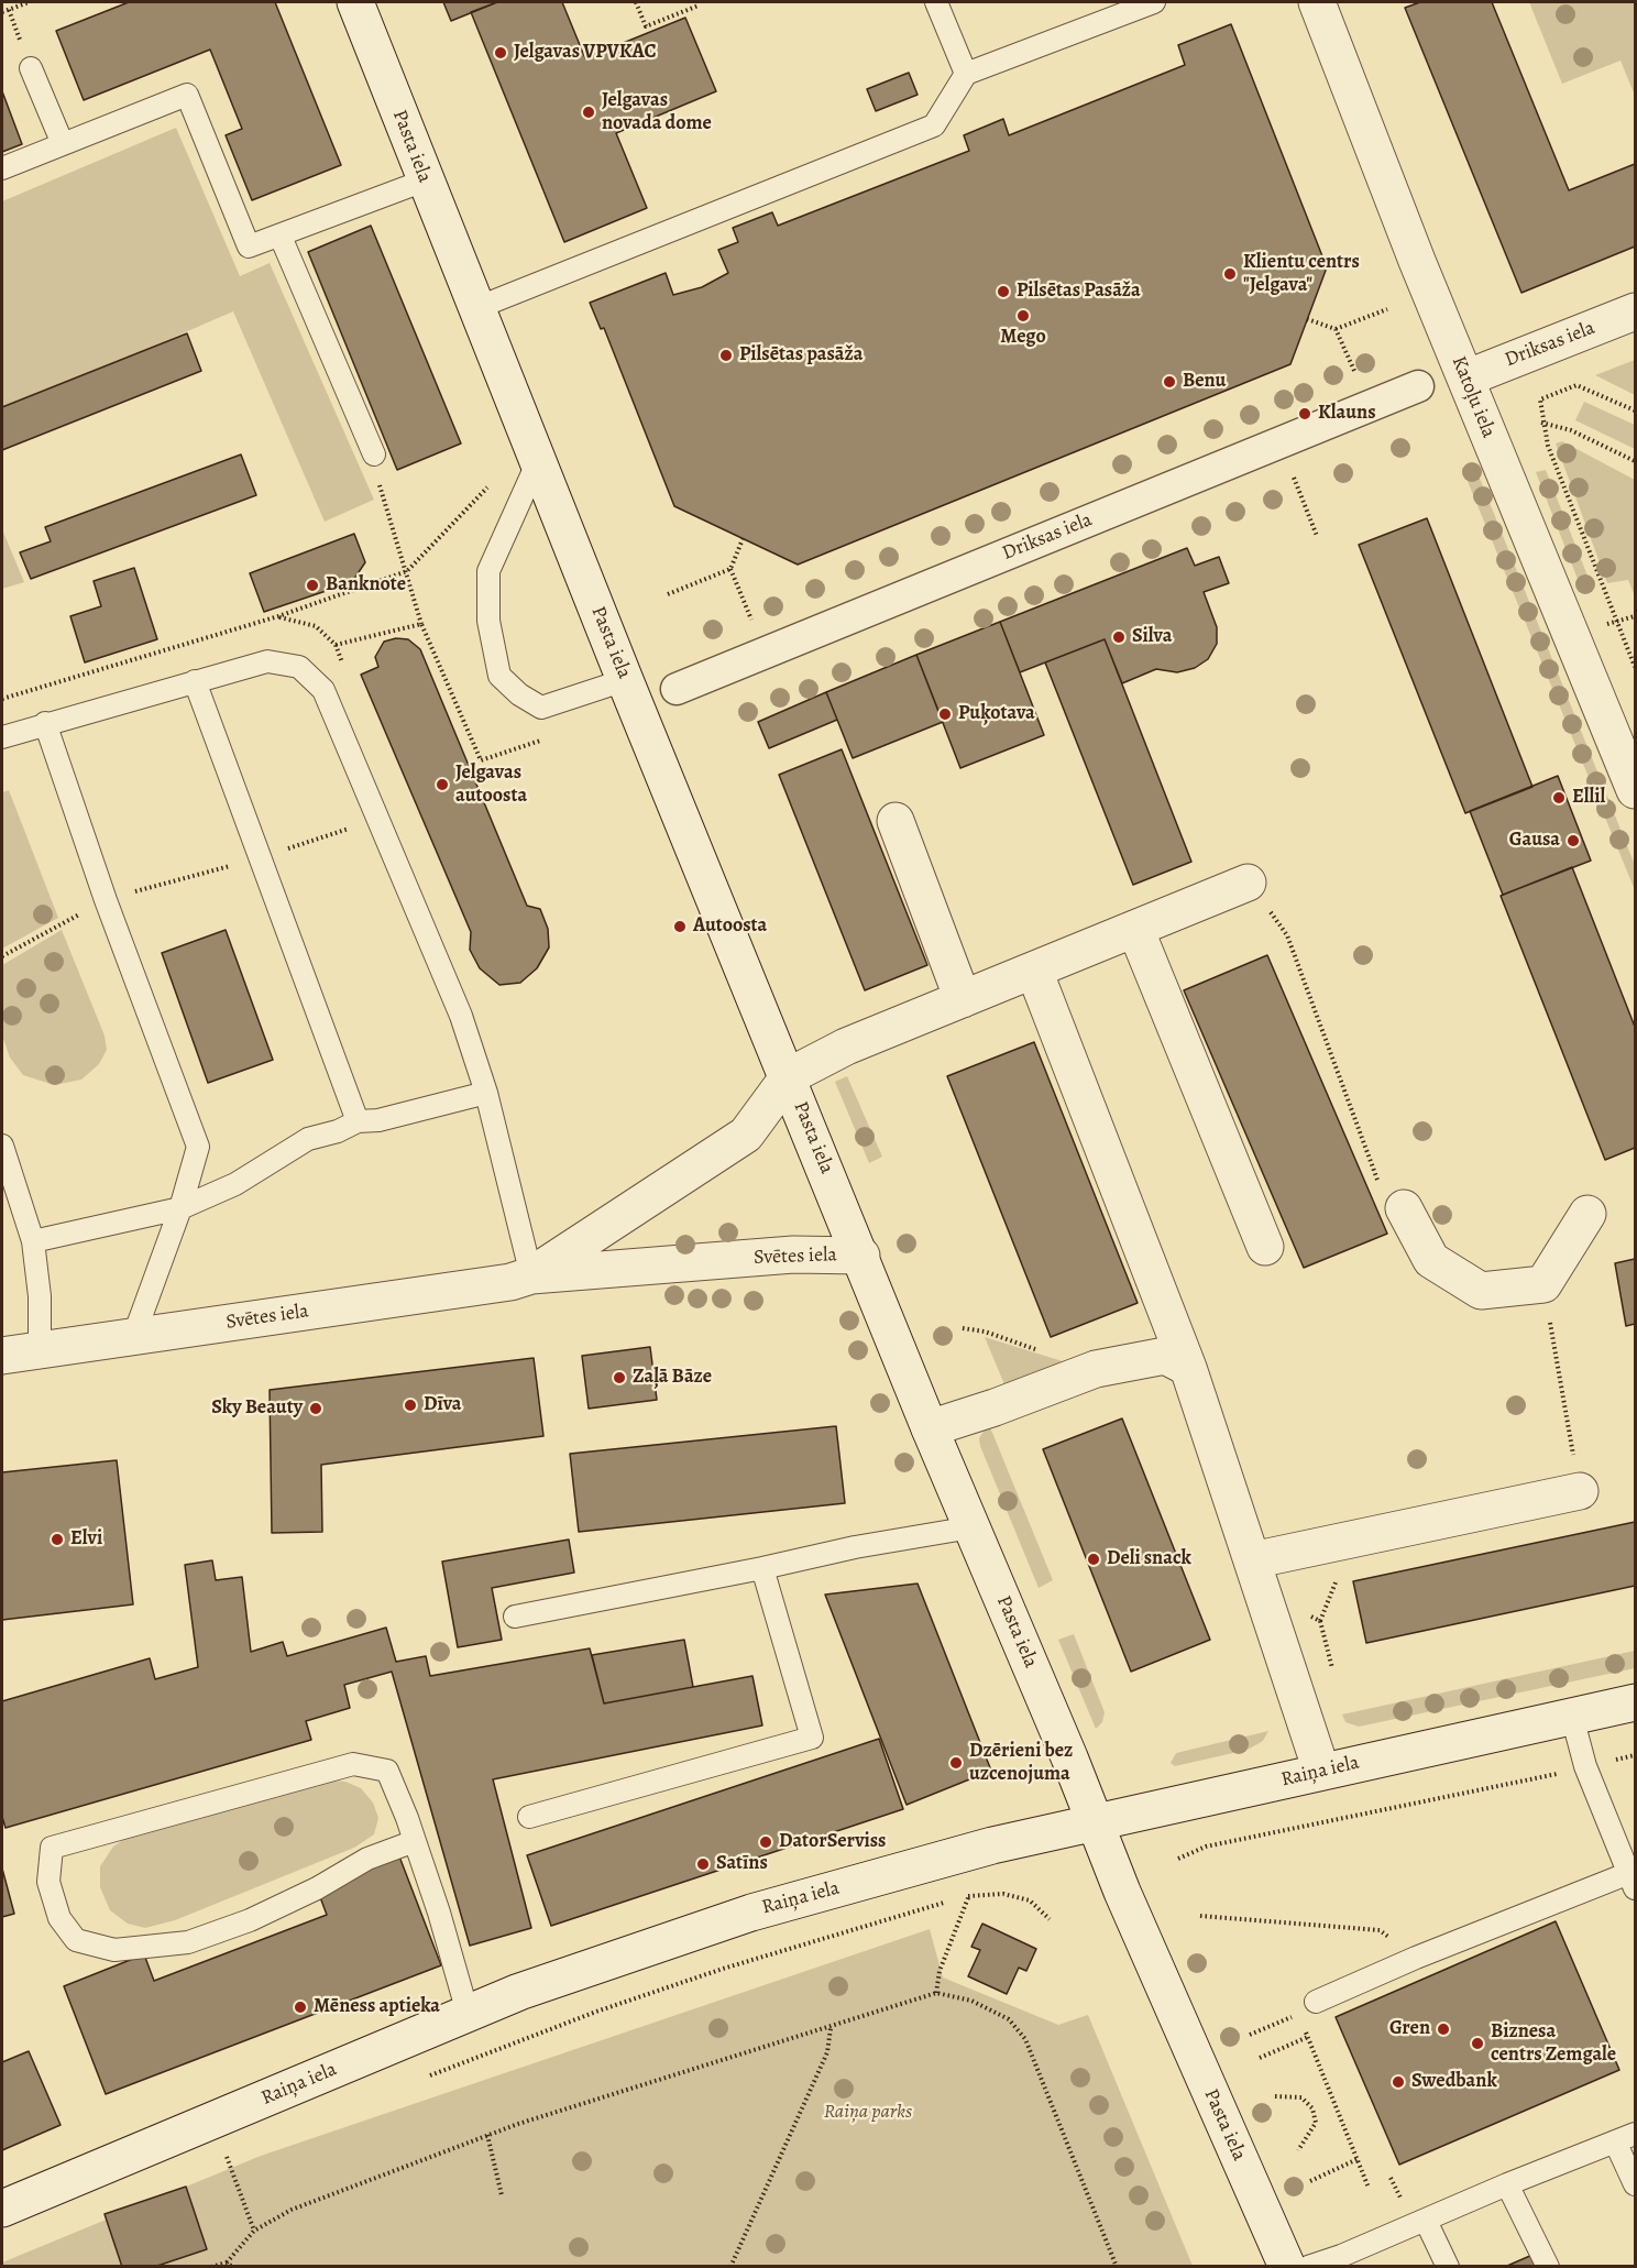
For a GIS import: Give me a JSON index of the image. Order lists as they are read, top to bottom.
{
  "streets": {
    "street": [
      "Pasta iela",
      "Driksas iela",
      "Katoļu iela",
      "Svētes iela",
      "Raiņa iela"
    ]
  },
  "crossings": [
    ["Pasta iela", "Svētes iela"],
    ["Pasta iela", "Raiņa iela"],
    ["Driksas iela", "Katoļu iela"]
  ],
  "parks": ["Raiņa parks"],
  "places": [
    "Jelgavas VPVKAC",
    "Jelgavas novada dome",
    "Klientu centrs \"Jelgava\"",
    "Pilsētas Pasāža",
    "Mego",
    "Pilsētas pasāža",
    "Benu",
    "Klauns",
    "Banknote",
    "Silva",
    "Puķotava",
    "Jelgavas autoosta",
    "Ellil",
    "Gausa",
    "Autoosta",
    "Zaļā Bāze",
    "Dīva",
    "Sky Beauty",
    "Elvi",
    "Deli snack",
    "Dzērieni bez uzcenojuma",
    "DatorServiss",
    "Satīns",
    "Mēness aptieka",
    "Gren",
    "Biznesa centrs Zemgale",
    "Swedbank"
  ]
}
